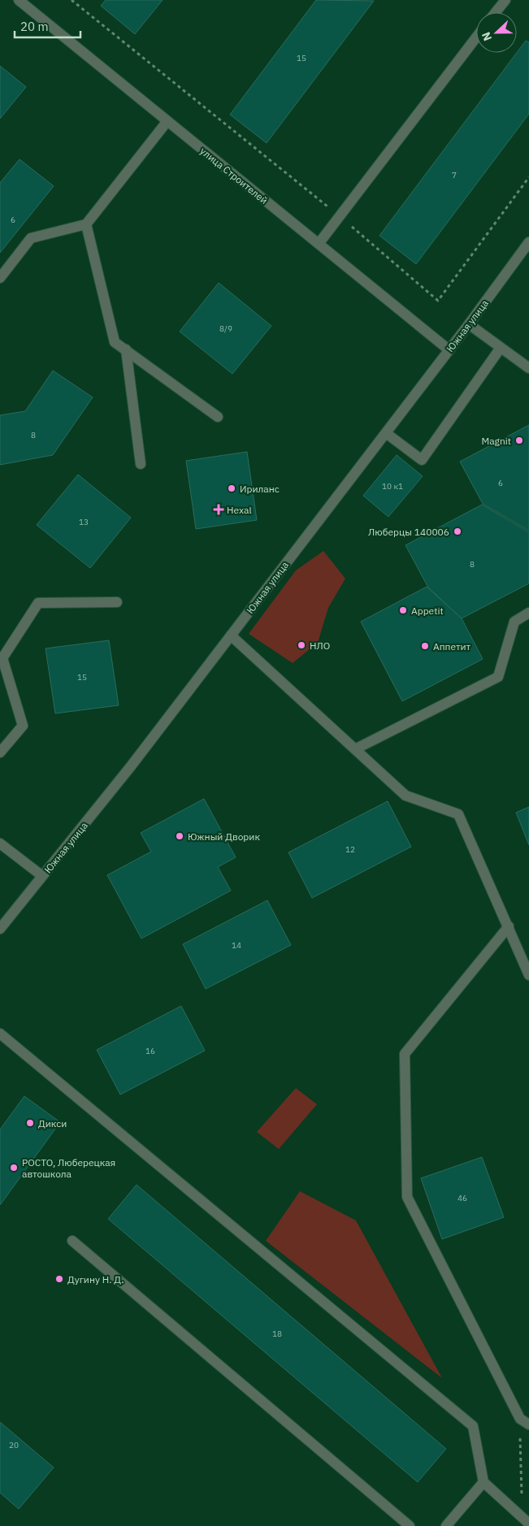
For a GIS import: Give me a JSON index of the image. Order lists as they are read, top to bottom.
{
  "streets": {
    "street": ["улица Строителей", "Южная улица"]
  },
  "crossings": [
    ["улица Строителей", "Южная улица"]
  ],
  "places": {
    "other": [
      "Magnit",
      "Ириланс",
      "Люберцы 140006",
      "Appetit",
      "НЛО",
      "Аппетит",
      "Южный Дворик",
      "Дикси",
      "РОСТО, Люберецкая автошкола",
      "Дугину Н. Д."
    ],
    "health": ["Hexal"]
  },
  "house_numbers": [
    "15",
    "7",
    "6",
    "8/9",
    "8",
    "6",
    "10 к1",
    "13",
    "8",
    "15",
    "12",
    "14",
    "16",
    "46",
    "18",
    "20"
  ],
  "scale_bar": "20 m",
  "north": "left"
}
